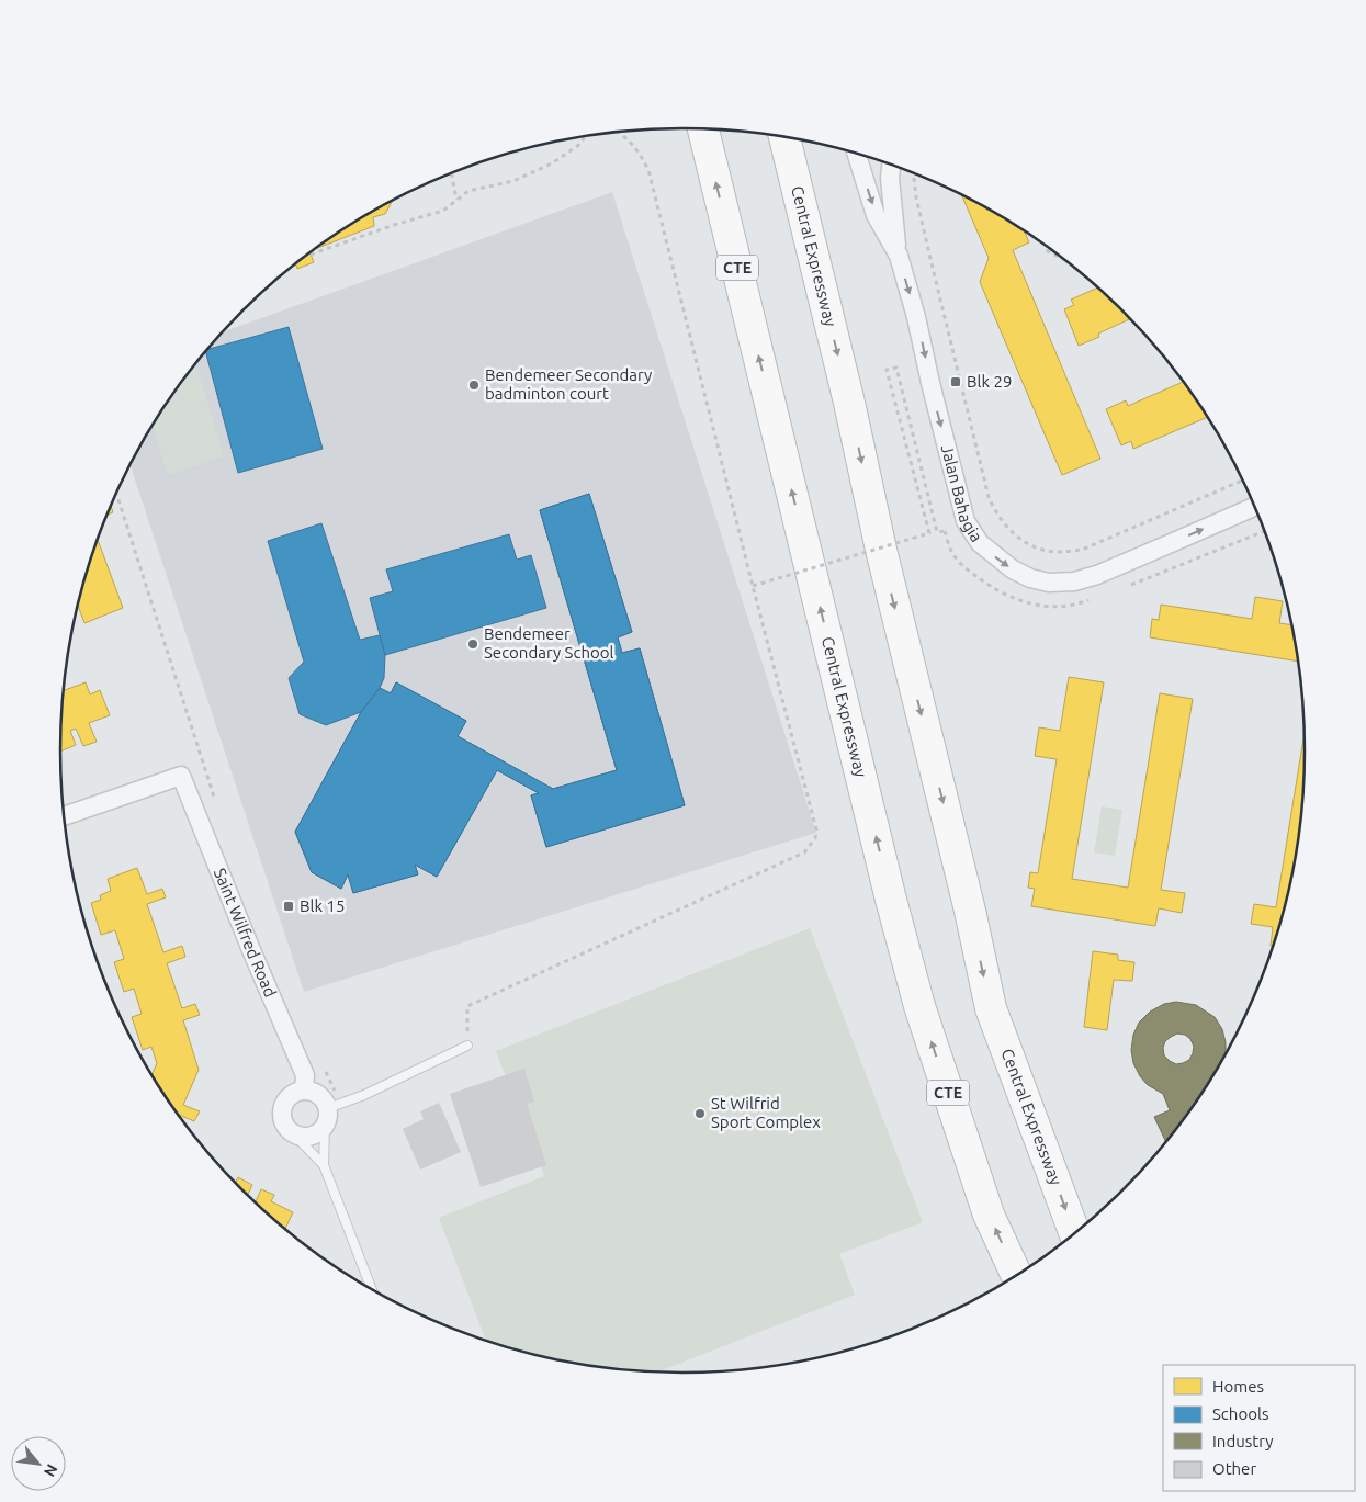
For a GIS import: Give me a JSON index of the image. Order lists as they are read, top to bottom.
{
  "streets": {
    "highway": ["Central Expressway", "CTE"],
    "street": ["Jalan Bahagia", "Saint Wilfred Road"]
  },
  "places": {
    "transit": ["Blk 29", "Blk 15"],
    "other": ["Bendemeer Secondary badminton court", "Bendemeer Secondary School", "St Wilfrid Sport Complex"]
  },
  "legend": [
    "Homes",
    "Schools",
    "Industry",
    "Other"
  ],
  "north": "bottom right"
}
